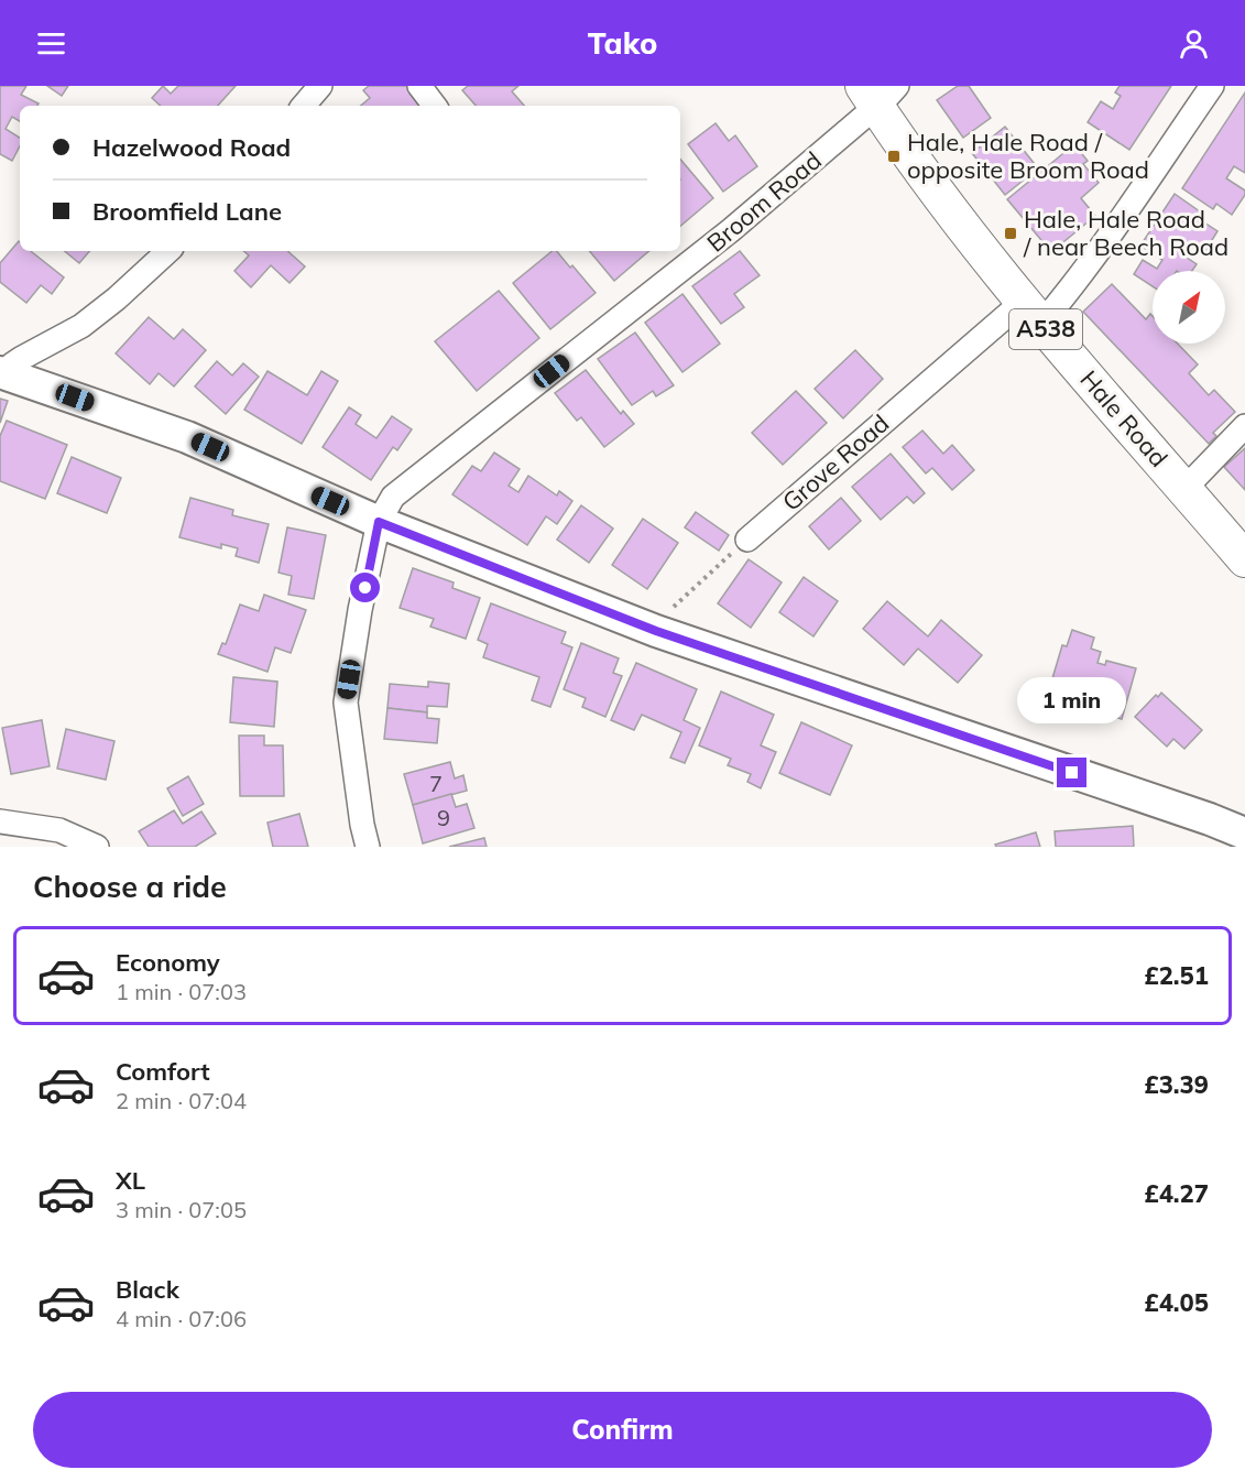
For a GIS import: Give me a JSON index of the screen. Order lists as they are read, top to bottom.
{
  "streets": {
    "main road": ["A538", "Hale Road"],
    "street": ["Broom Road", "Grove Road"]
  },
  "crossings": [
    ["Broom Road", "Hale Road"],
    ["Hale Road", "Grove Road"]
  ],
  "places": {
    "transit": ["Hale, Hale Road / opposite Broom Road", "Hale, Hale Road / near Beech Road"]
  },
  "house_numbers": ["7", "9"],
  "north": "top right",
  "page": {
    "header": "Tako",
    "banner": ["Hazelwood Road", "Broomfield Lane"],
    "bubble": "1 min",
    "heading": "Choose a ride",
    "list": [
      {
        "name": "Economy",
        "note": "1 min · 07:03",
        "value": "£2.51"
      },
      {
        "name": "Comfort",
        "note": "2 min · 07:04",
        "value": "£3.39"
      },
      {
        "name": "XL",
        "note": "3 min · 07:05",
        "value": "£4.27"
      },
      {
        "name": "Black",
        "note": "4 min · 07:06",
        "value": "£4.05"
      }
    ],
    "buttons": "Confirm"
  }
}
